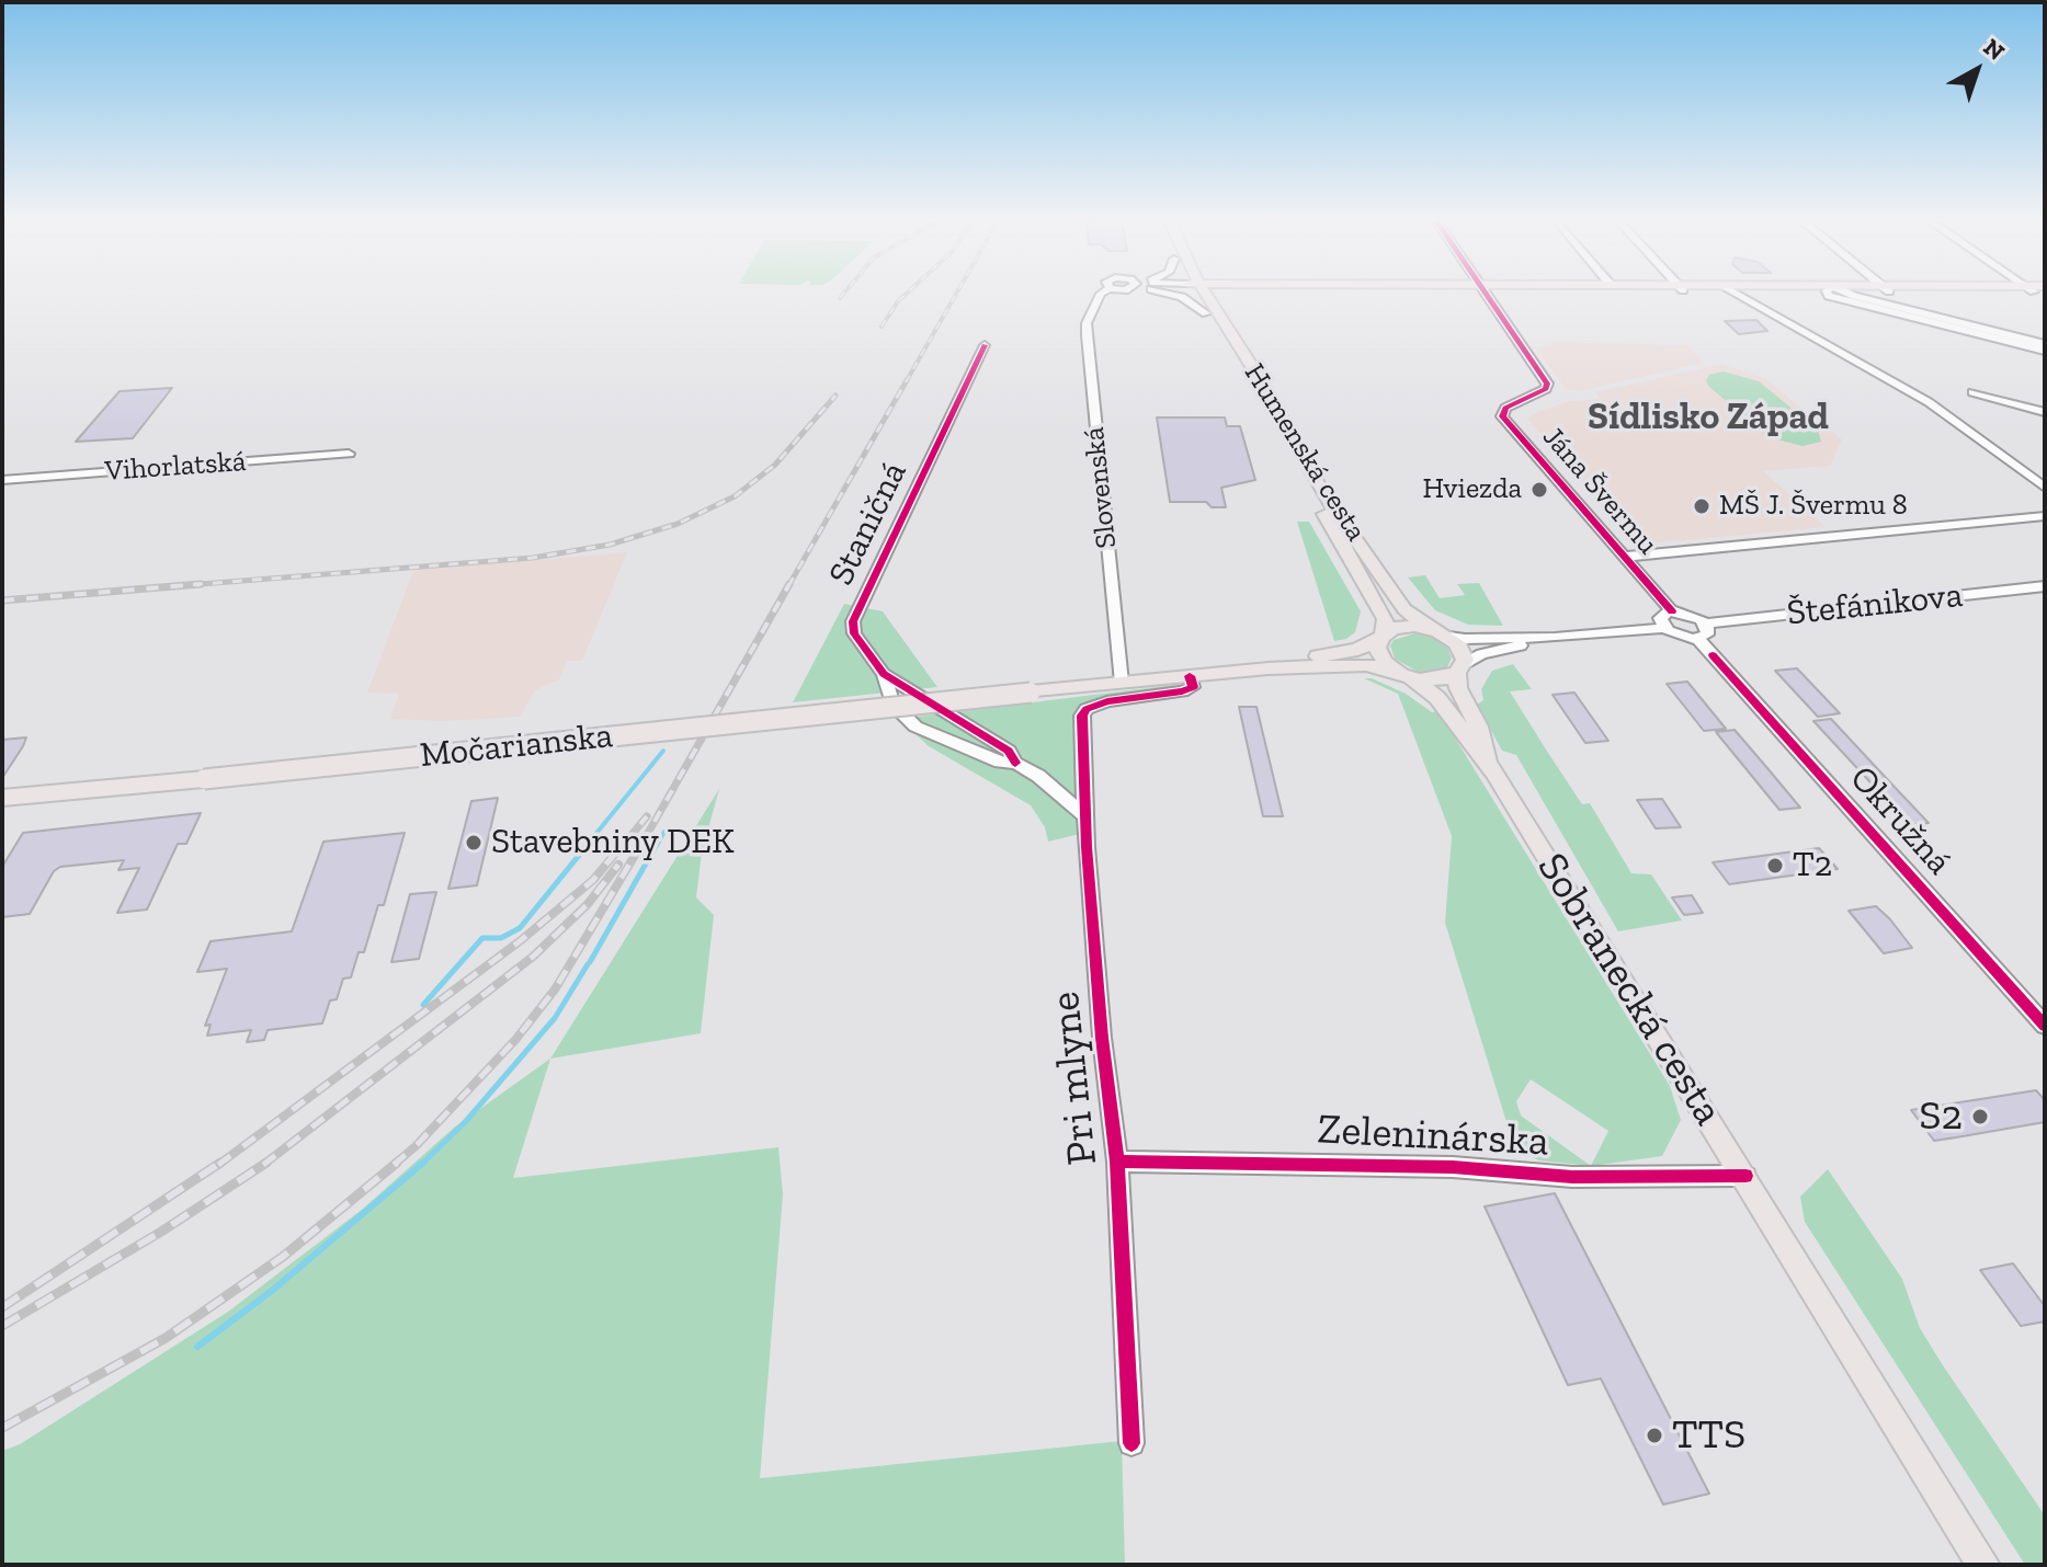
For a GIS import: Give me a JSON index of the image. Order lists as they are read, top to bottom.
{
  "streets": {
    "main road": ["Humenská cesta", "Močarianska", "Sobranecká cesta"],
    "street": [
      "Vihorlatská",
      "Slovenská",
      "Jána Švermu",
      "Staničná",
      "Štefánikova",
      "Okružná",
      "Pri mlyne",
      "Zeleninárska"
    ]
  },
  "crossings": [
    ["Humenská cesta", "Sobranecká cesta"],
    ["Slovenská", "Močarianska"],
    ["Jána Švermu", "Štefánikova"],
    ["Staničná", "Pri mlyne"],
    ["Sobranecká cesta", "Zeleninárska"],
    ["Pri mlyne", "Zeleninárska"]
  ],
  "districts": ["Sídlisko Západ"],
  "places": [
    "Hviezda",
    "MŠ J. Švermu 8",
    "Stavebniny DEK",
    "T2",
    "S2",
    "TTS"
  ],
  "north": "top right"
}
